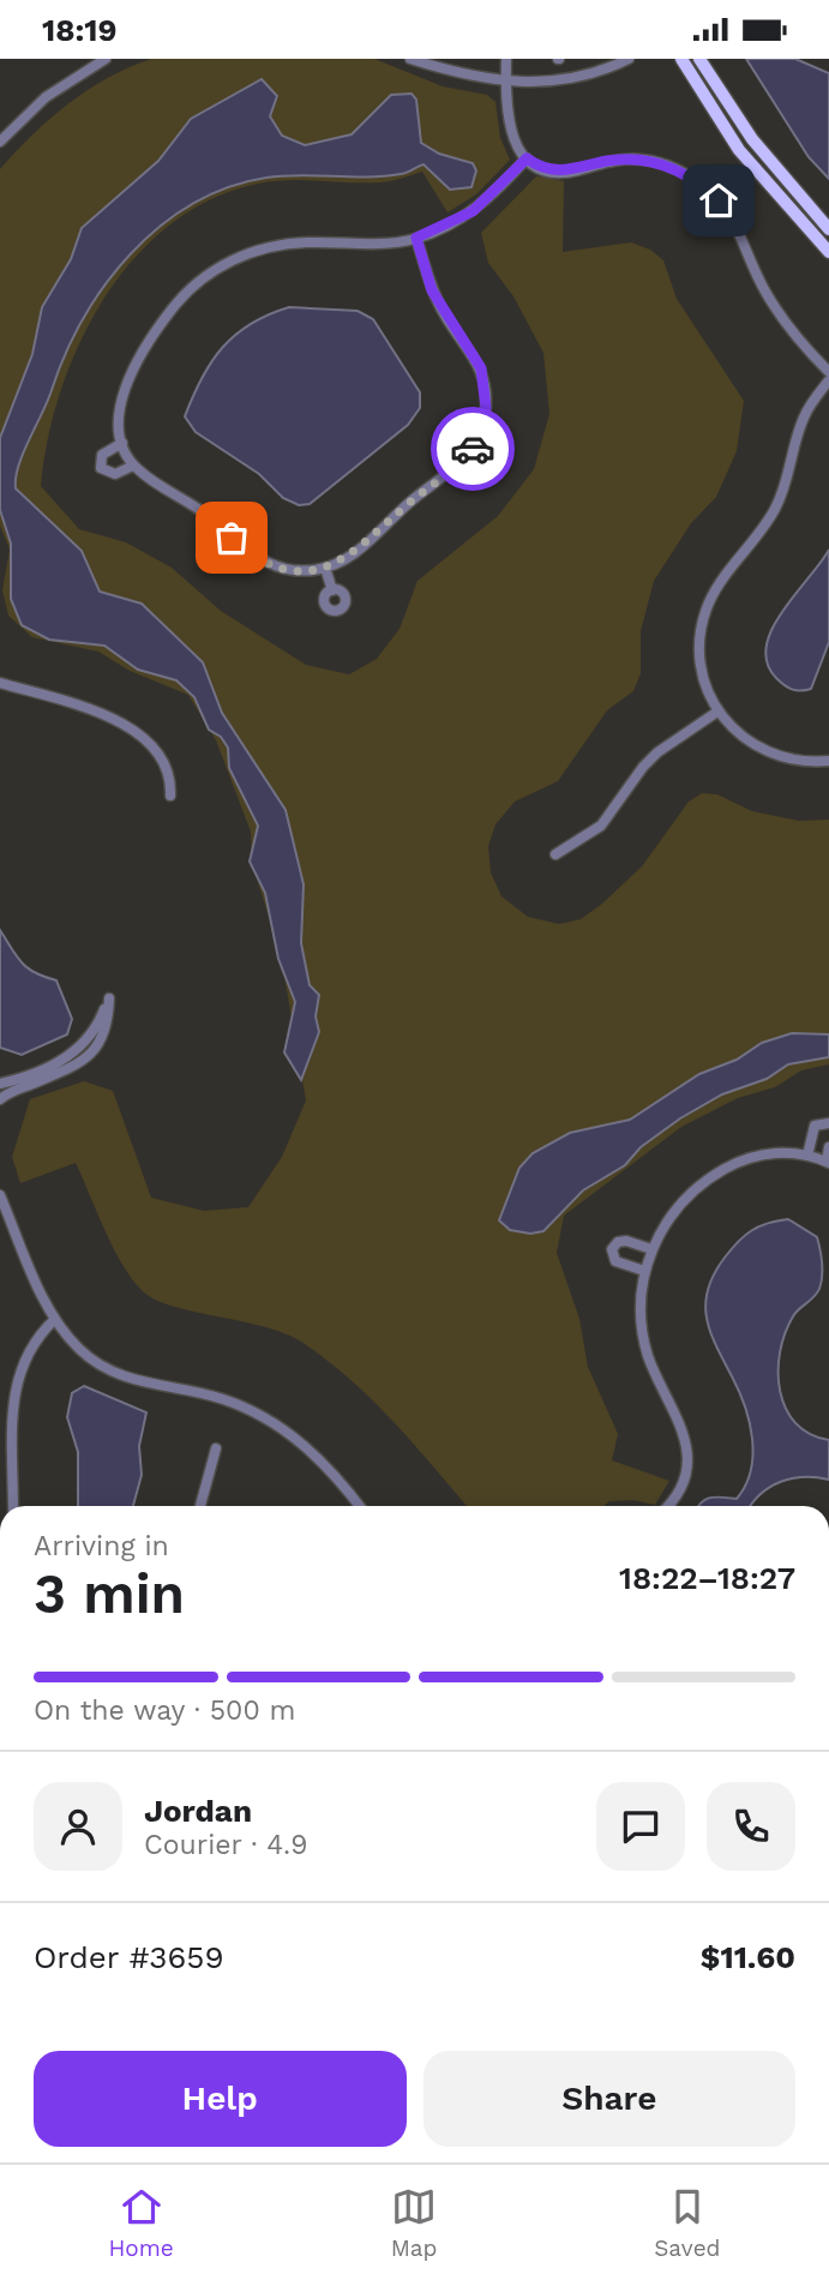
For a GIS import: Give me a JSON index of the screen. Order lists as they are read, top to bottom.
{
  "page": {
    "status": "18:19",
    "heading": ["3 min", "Arriving in", "18:22–18:27"],
    "panel": [
      "Jordan",
      "Courier · 4.9",
      "Order #3659",
      "$11.60"
    ],
    "bar": "On the way · 500 m",
    "buttons": ["Help", "Share"],
    "tabs": ["Home", "Map", "Saved"]
  }
}
